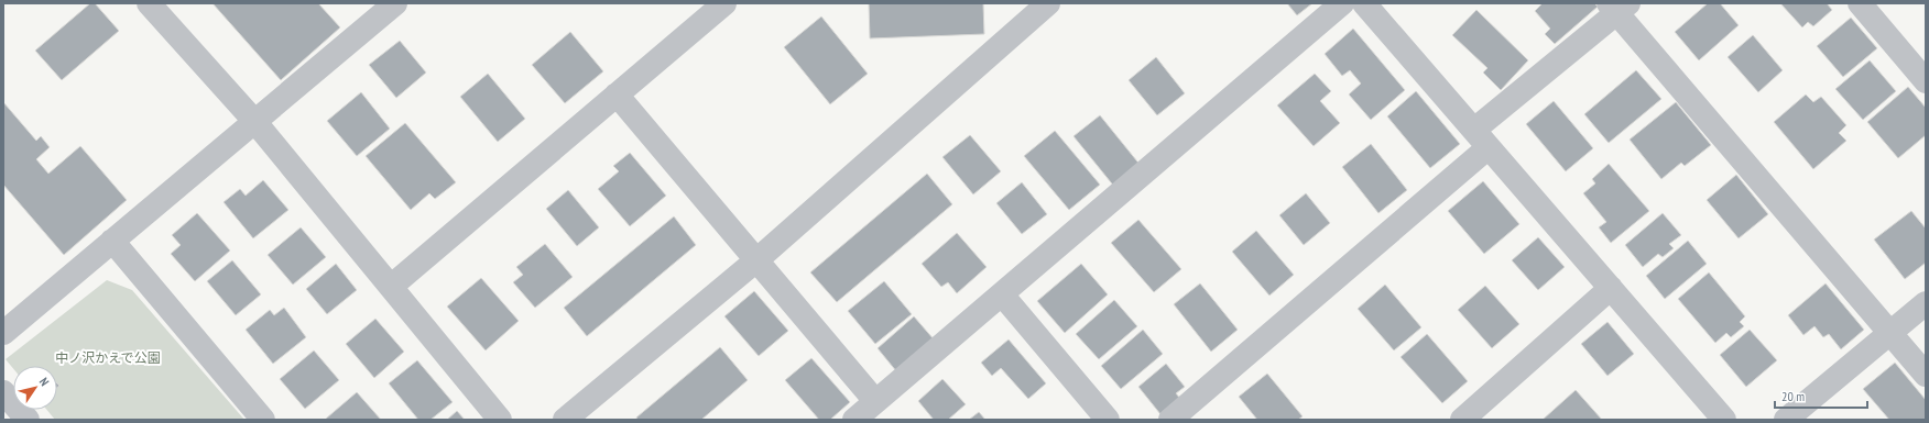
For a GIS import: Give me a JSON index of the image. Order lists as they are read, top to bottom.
{
  "parks": ["中ノ沢かえで公園"],
  "scale_bar": "20 m",
  "north": "top right"
}
